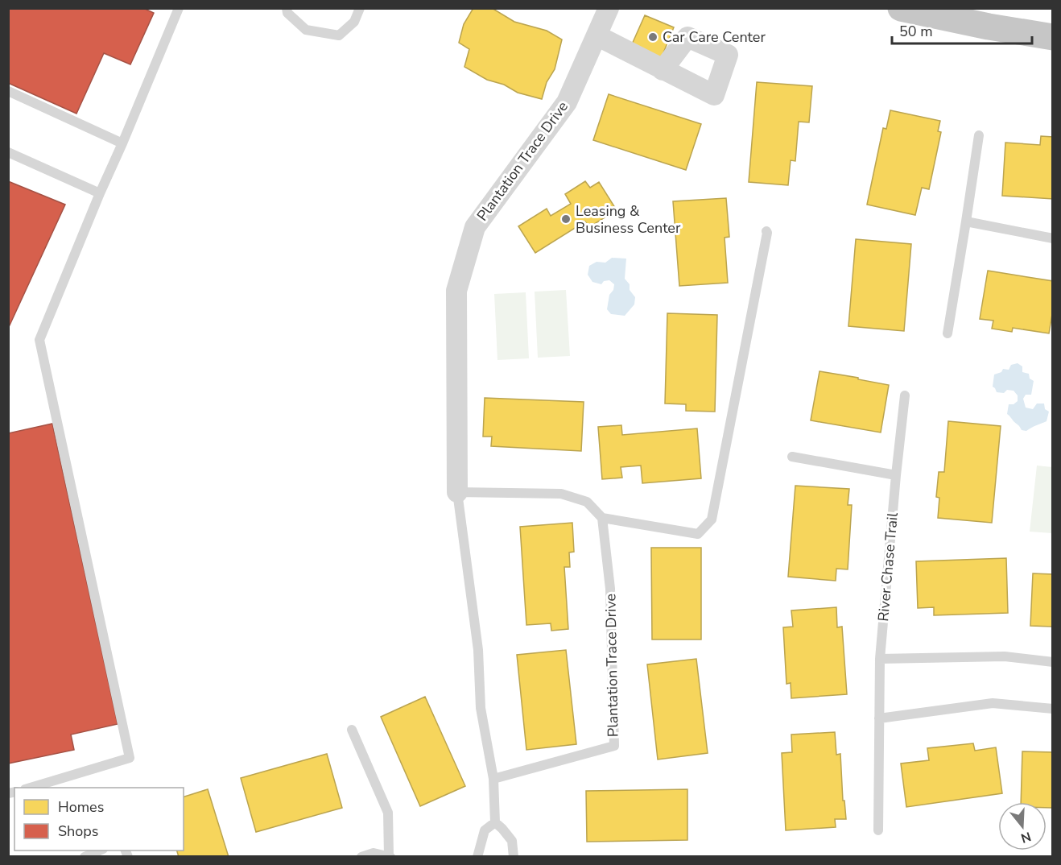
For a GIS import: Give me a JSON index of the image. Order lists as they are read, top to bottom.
{
  "streets": {
    "street": ["Plantation Trace Drive"],
    "lane": ["River Chase Trail"]
  },
  "places": ["Car Care Center", "Leasing & Business Center"],
  "legend": ["Homes", "Shops"],
  "scale_bar": "50 m",
  "north": "bottom"
}
